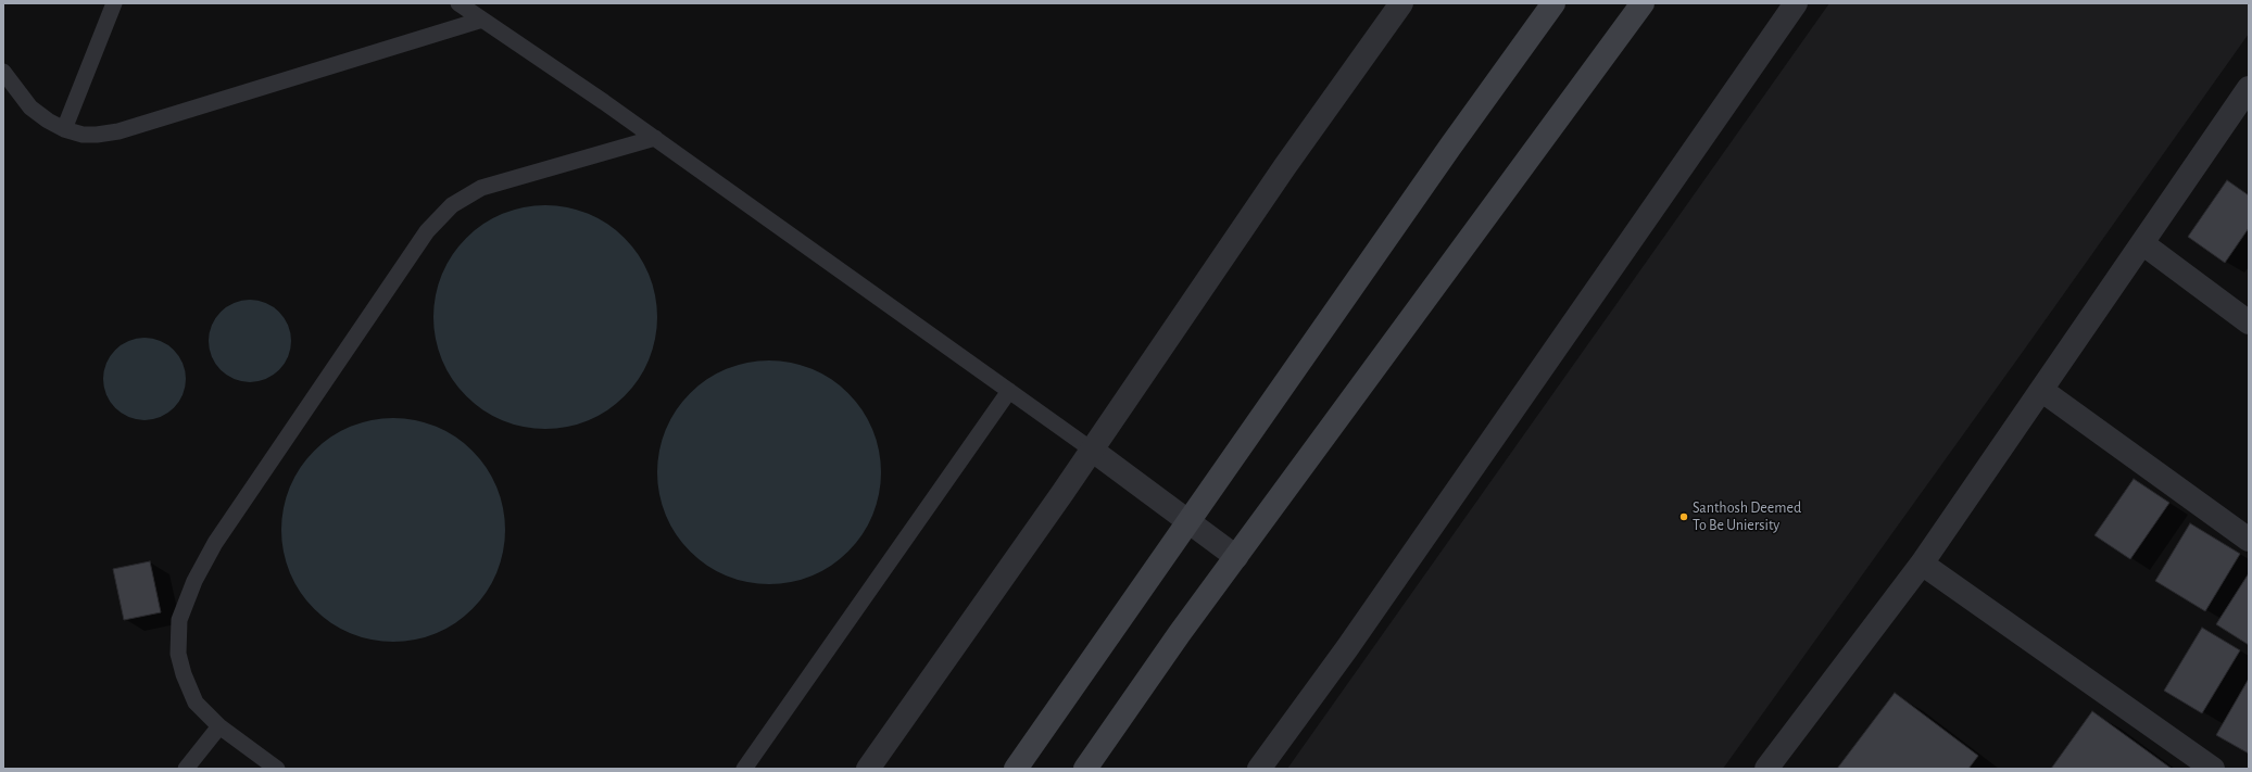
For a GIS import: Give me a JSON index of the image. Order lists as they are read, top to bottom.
{
  "places": ["Santhosh Deemed To Be Uniersity"]
}
